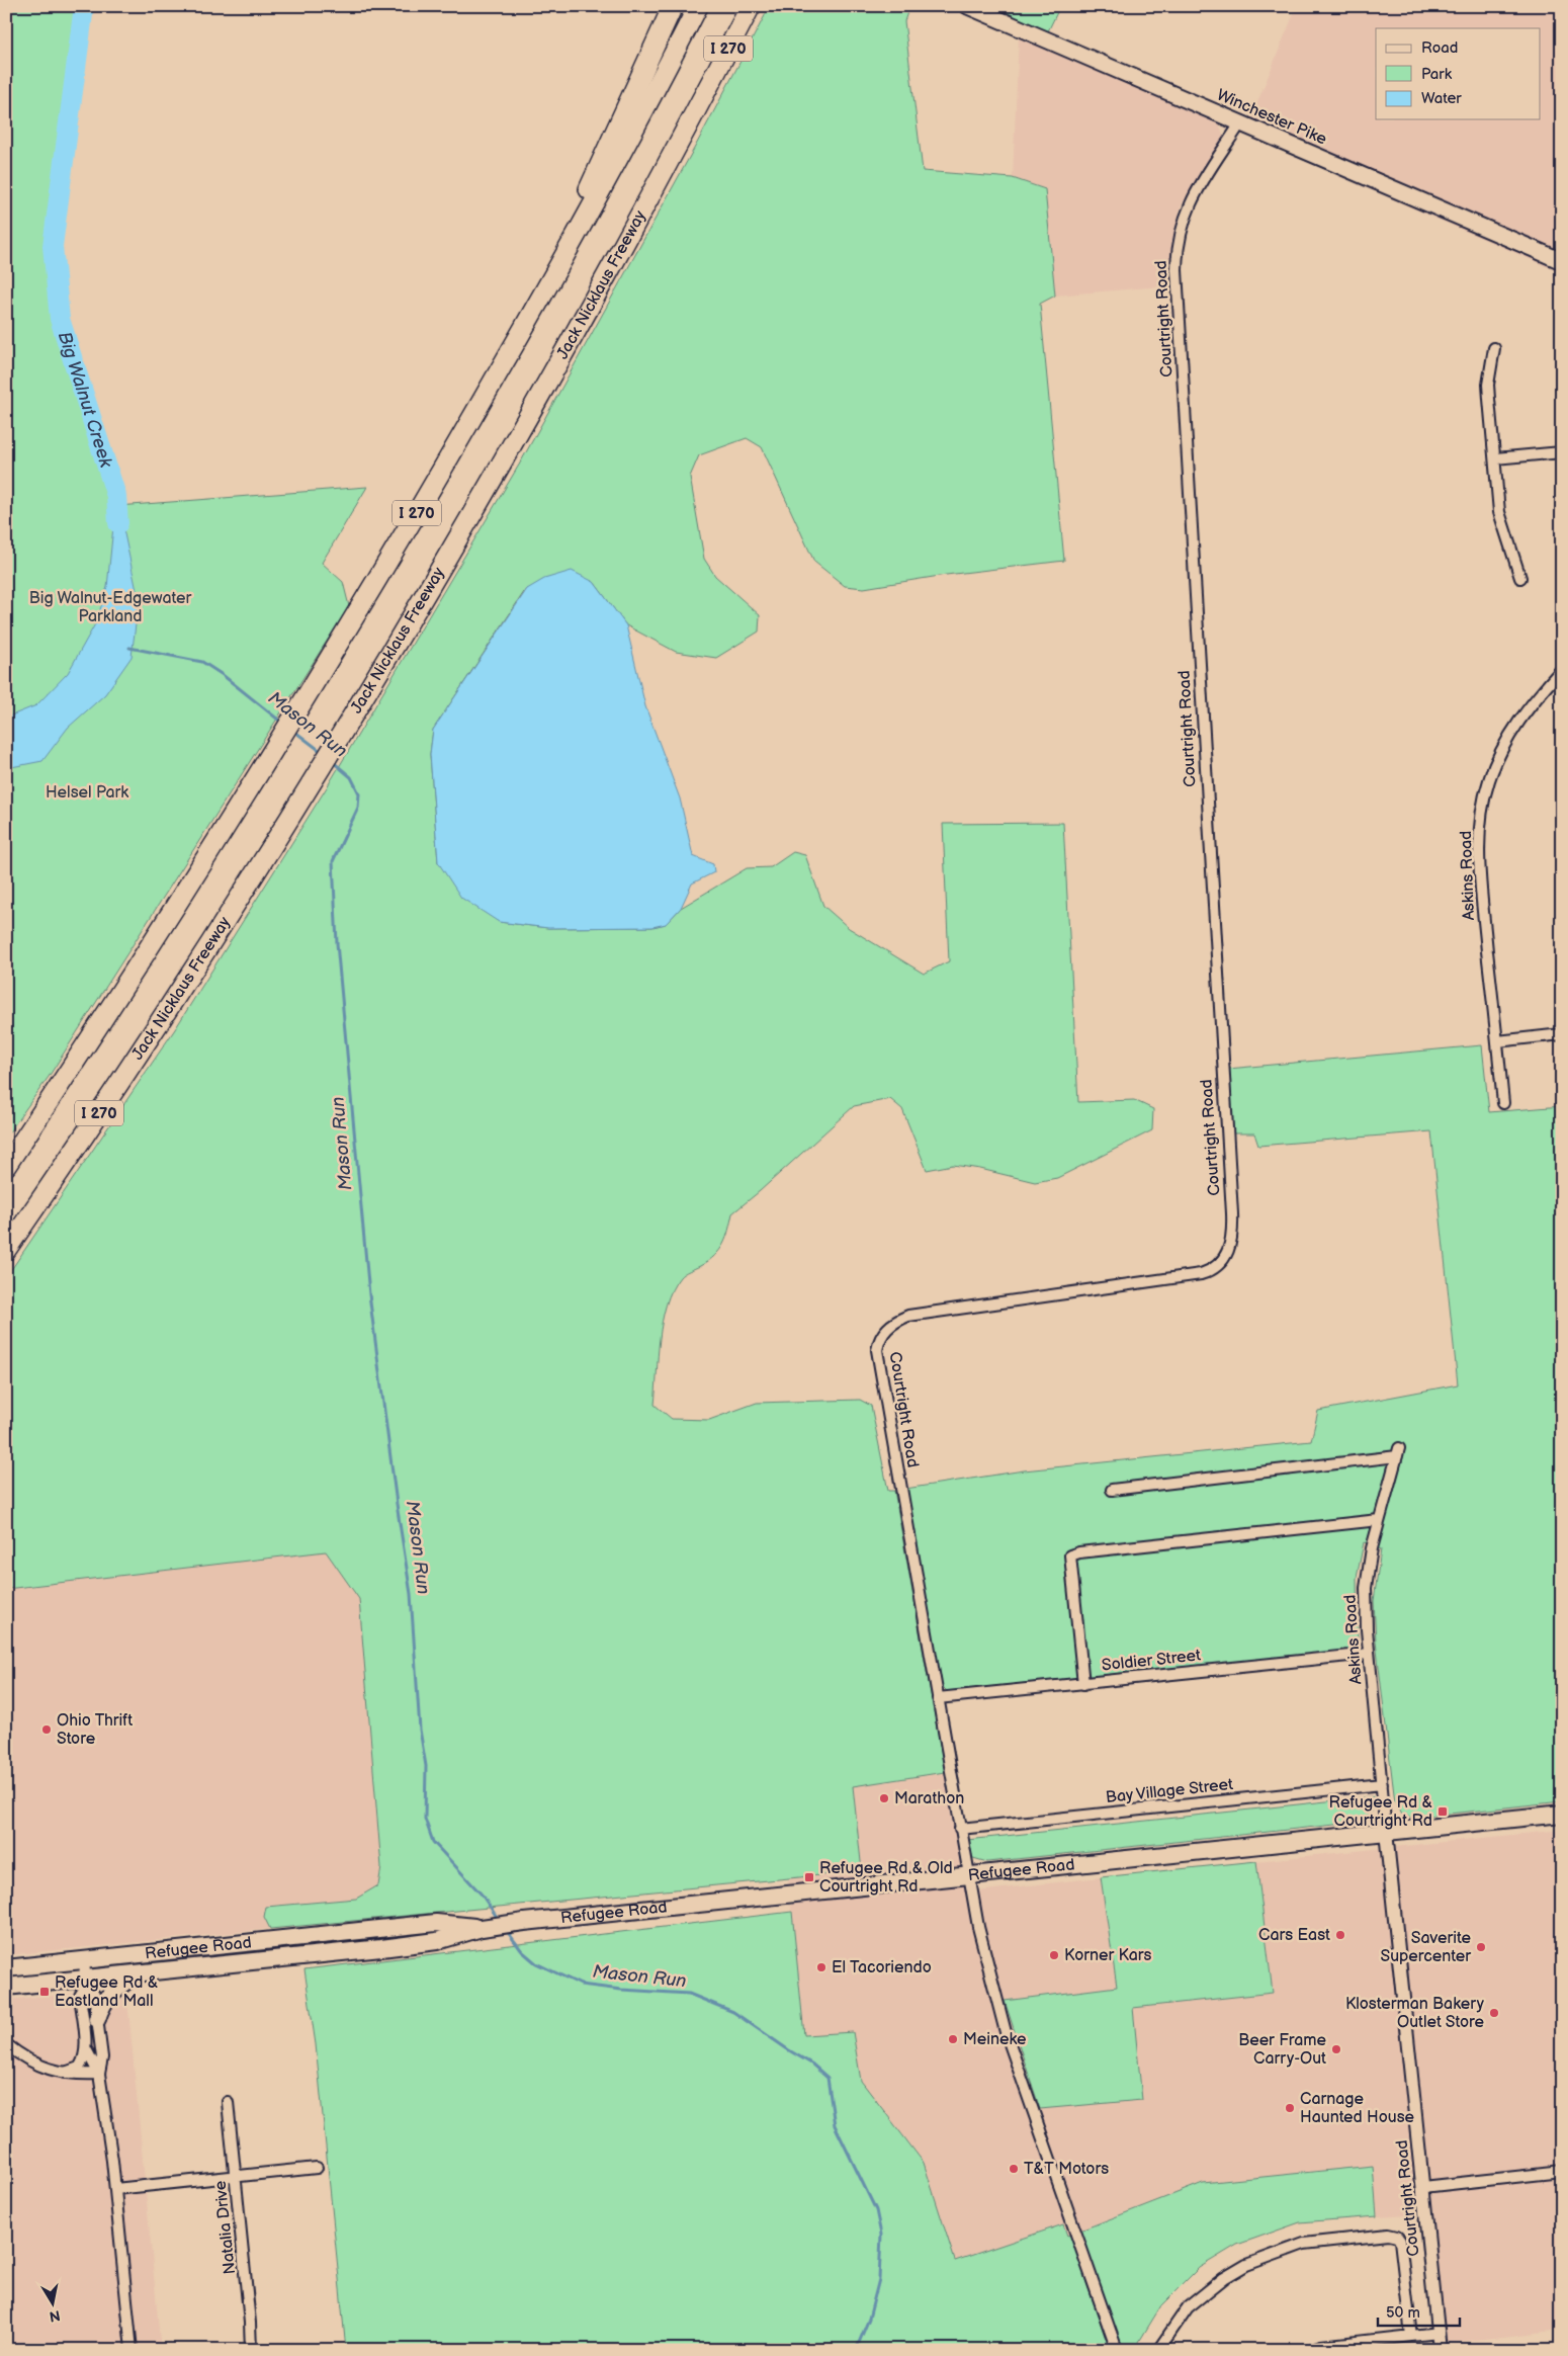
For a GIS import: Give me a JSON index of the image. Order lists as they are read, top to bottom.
{
  "streets": {
    "highway": ["I 270", "Jack Nicklaus Freeway"],
    "main road": ["Winchester Pike", "Refugee Road"],
    "street": [
      "Courtright Road",
      "Askins Road",
      "Soldier Street",
      "Bay Village Street",
      "Natalia Drive"
    ]
  },
  "crossings": [
    ["Winchester Pike", "Courtright Road"],
    ["Courtright Road", "Askins Road"],
    ["Courtright Road", "Soldier Street"],
    ["Courtright Road", "Bay Village Street"],
    ["Courtright Road", "Refugee Road"],
    ["Askins Road", "Soldier Street"],
    ["Askins Road", "Bay Village Street"],
    ["Askins Road", "Refugee Road"]
  ],
  "water": ["Big Walnut Creek", "Mason Run"],
  "parks": ["Big Walnut-Edgewater Parkland", "Helsel Park"],
  "places": {
    "other": [
      "Ohio Thrift Store",
      "Marathon",
      "Cars East",
      "Saverite Supercenter",
      "Korner Kars",
      "El Tacoriendo",
      "Klosterman Bakery Outlet Store",
      "Meineke",
      "Beer Frame Carry-Out",
      "Carnage Haunted House",
      "T&T Motors"
    ],
    "transit": ["Refugee Rd & Courtright Rd", "Refugee Rd & Old Courtright Rd", "Refugee Rd & Eastland Mall"]
  },
  "legend": ["Road", "Park", "Water"],
  "scale_bar": "50 m",
  "north": "bottom"
}
